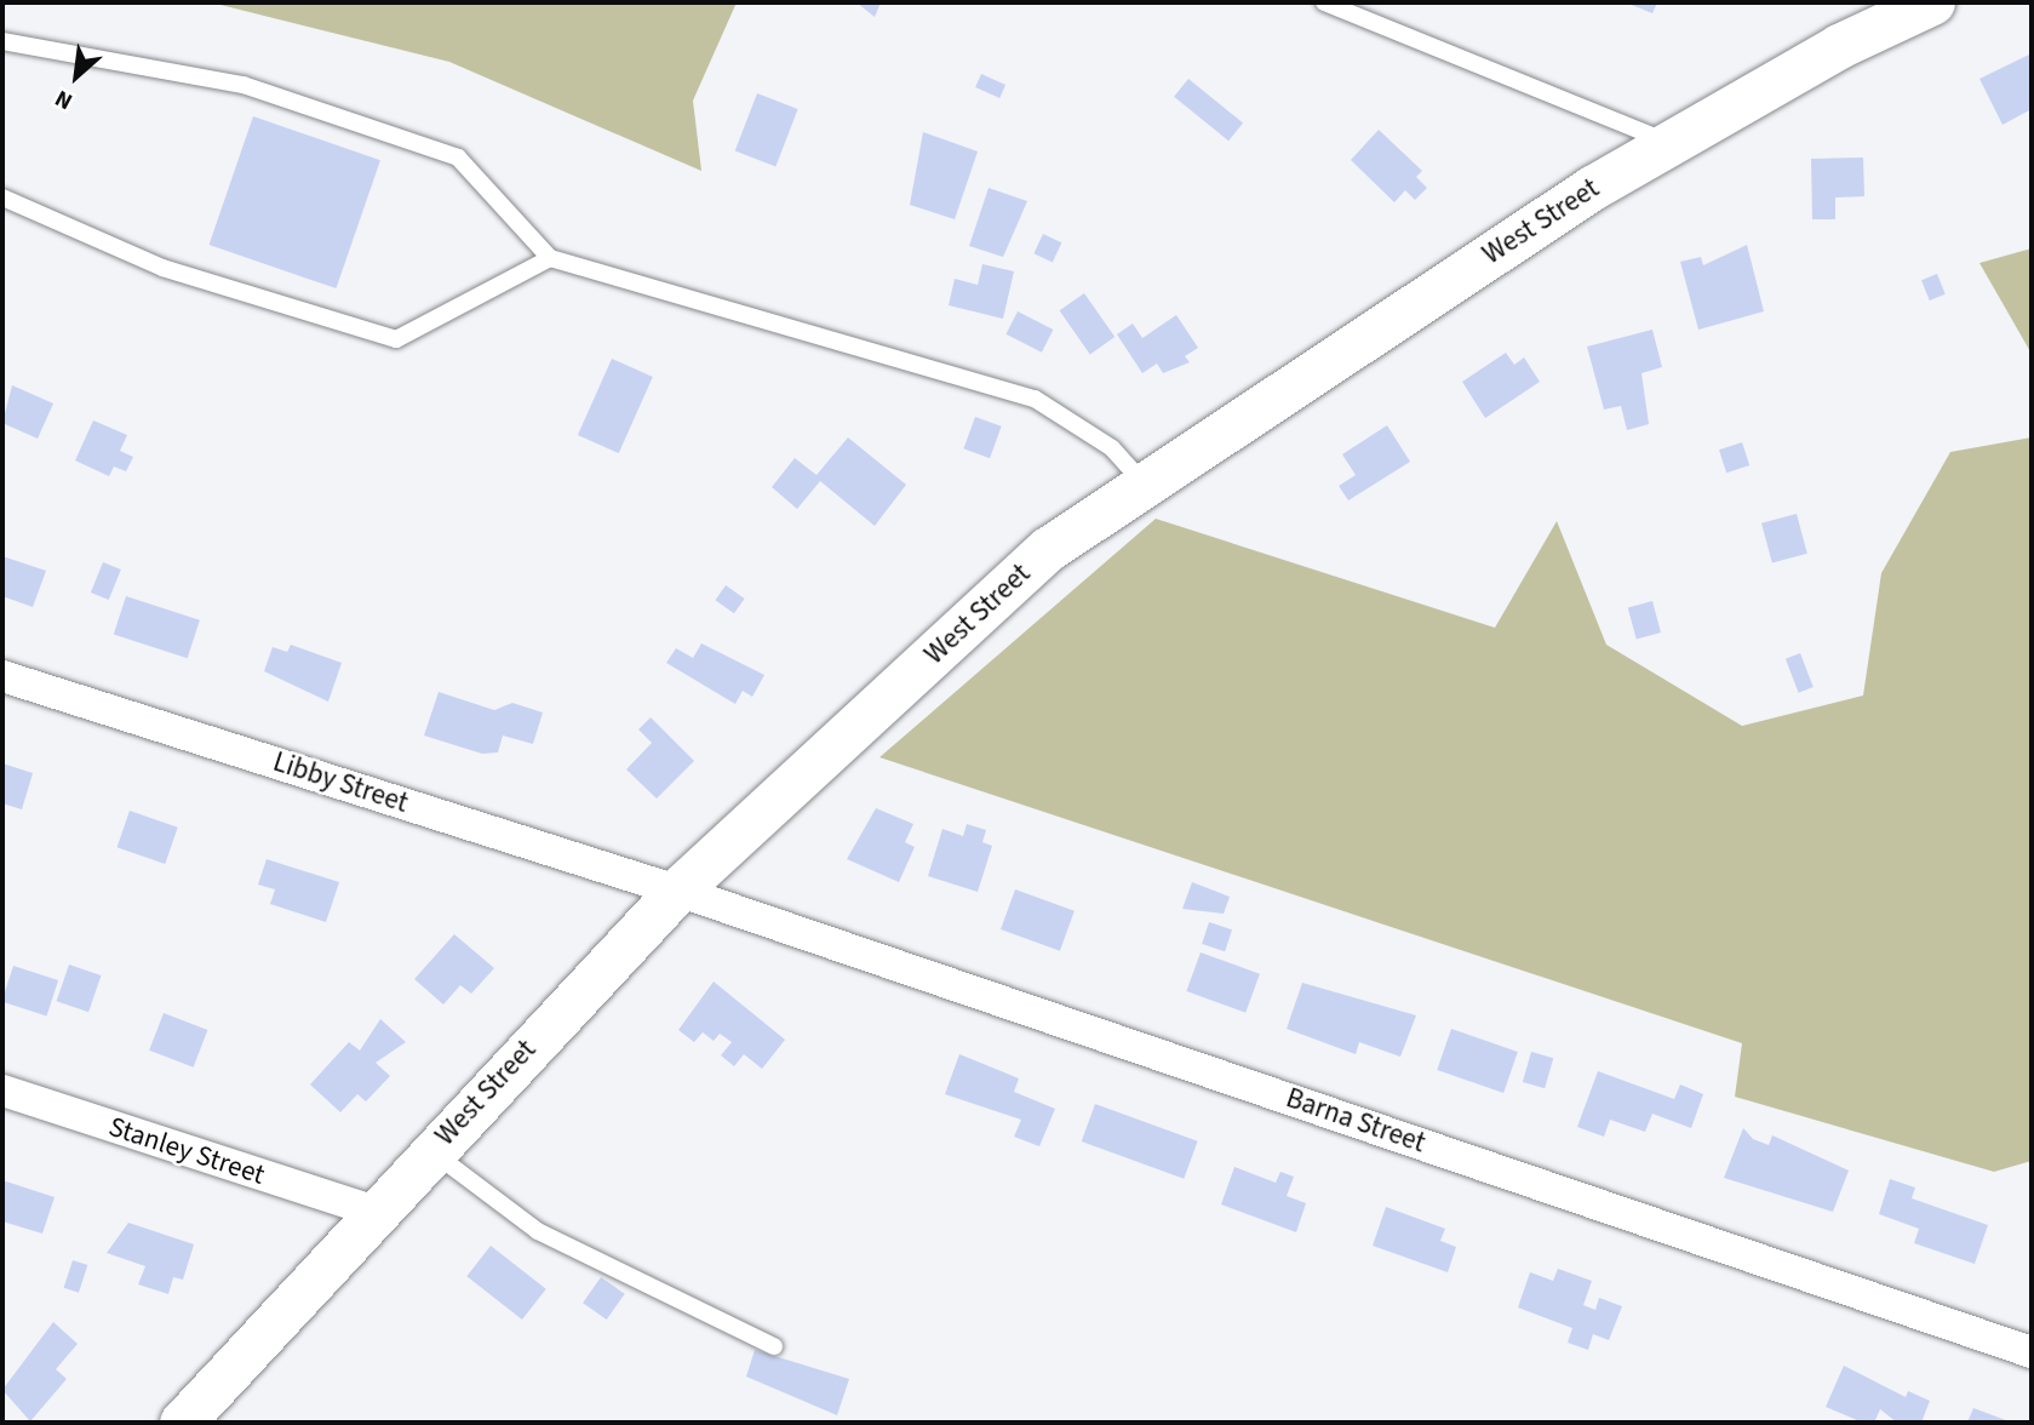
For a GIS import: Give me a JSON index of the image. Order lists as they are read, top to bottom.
{
  "streets": {
    "main road": ["West Street"],
    "street": ["Libby Street", "Barna Street", "Stanley Street"]
  },
  "crossings": [
    ["West Street", "Libby Street"],
    ["West Street", "Barna Street"],
    ["West Street", "Stanley Street"],
    ["Libby Street", "Barna Street"]
  ],
  "north": "bottom left"
}
